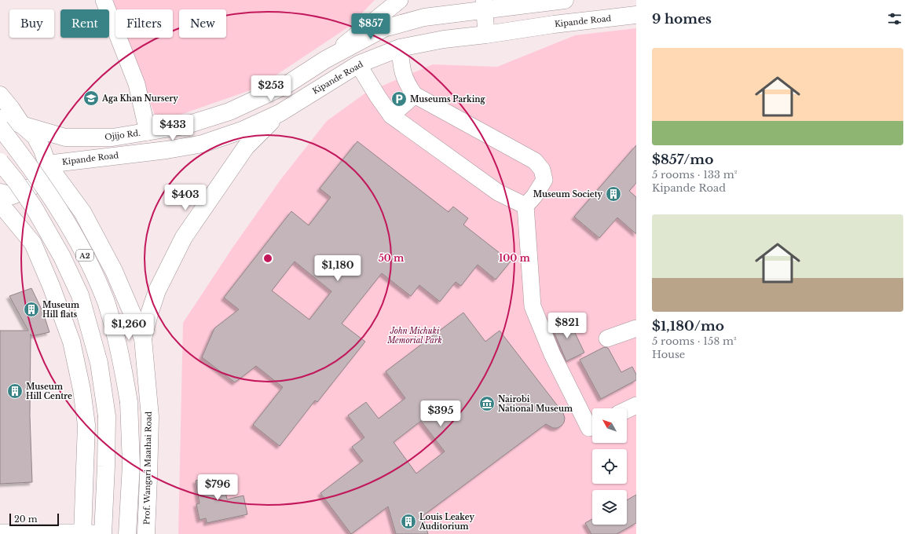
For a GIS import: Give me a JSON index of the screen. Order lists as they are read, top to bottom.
{
  "streets": {
    "main road": [
      "Kipande Road",
      "Ojijo Rd.",
      "A2",
      "Prof. Wangari Maathai Road"
    ]
  },
  "crossings": [
    ["Kipande Road", "Prof. Wangari Maathai Road"],
    ["Ojijo Rd.", "Prof. Wangari Maathai Road"]
  ],
  "parks": ["John Michuki Memorial Park"],
  "places": {
    "school or university": ["Aga Khan Nursery"],
    "parking": ["Museums Parking"],
    "building": [
      "Museum Society",
      "Museum Hill flats",
      "Museum Hill Centre",
      "Louis Leakey Auditorium"
    ],
    "museum": ["Nairobi National Museum"]
  },
  "scale_bar": "20 m",
  "north": "top left",
  "page": {
    "heading": "9 homes",
    "chip": [
      "Buy",
      "Rent",
      "Filters",
      "New"
    ],
    "price": [
      "$857",
      "$253",
      "$433",
      "$403",
      "$1,180",
      "$821",
      "$1,260",
      "$395",
      "$796"
    ],
    "list": [
      {
        "name": "$857/mo",
        "note": "5 rooms · 133 m² · Kipande Road"
      },
      {
        "name": "$1,180/mo",
        "note": "5 rooms · 158 m² · House"
      }
    ],
    "scale": "20 m"
  },
  "rings": ["50 m", "100 m"]
}
